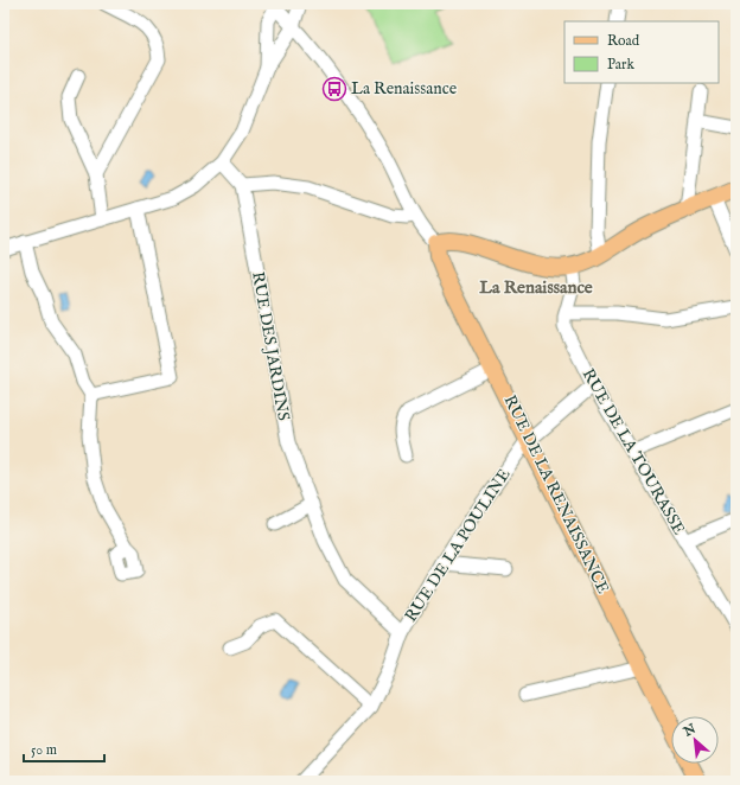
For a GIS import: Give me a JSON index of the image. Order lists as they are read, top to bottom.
{
  "streets": {
    "main road": ["RUE DE LA RENAISSANCE"],
    "street": ["RUE DES JARDINS", "RUE DE LA TOURASSE", "RUE DE LA POULINE"]
  },
  "crossings": [
    ["RUE DES JARDINS", "RUE DE LA POULINE"],
    ["RUE DE LA TOURASSE", "RUE DE LA POULINE"],
    ["RUE DE LA RENAISSANCE", "RUE DE LA POULINE"]
  ],
  "districts": ["La Renaissance"],
  "places": {
    "bus stop": ["La Renaissance"]
  },
  "legend": ["Road", "Park"],
  "scale_bar": "50 m",
  "north": "top left"
}
